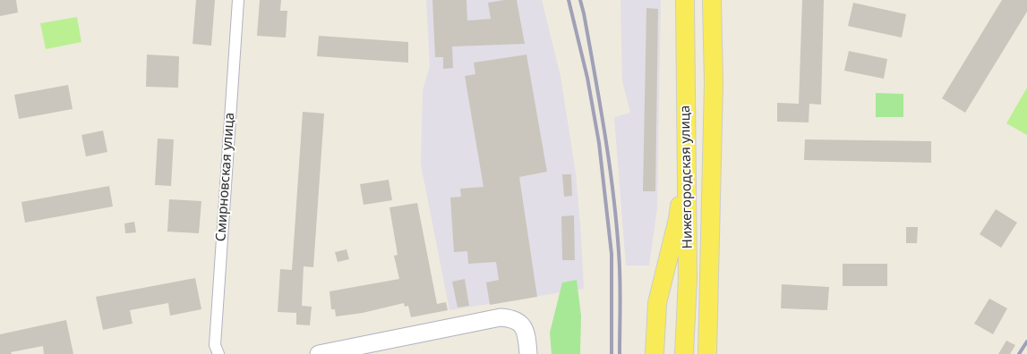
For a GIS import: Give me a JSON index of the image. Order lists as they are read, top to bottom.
{
  "streets": {
    "main road": ["Нижегородская улица"],
    "street": ["Смирновская улица"]
  }
}
